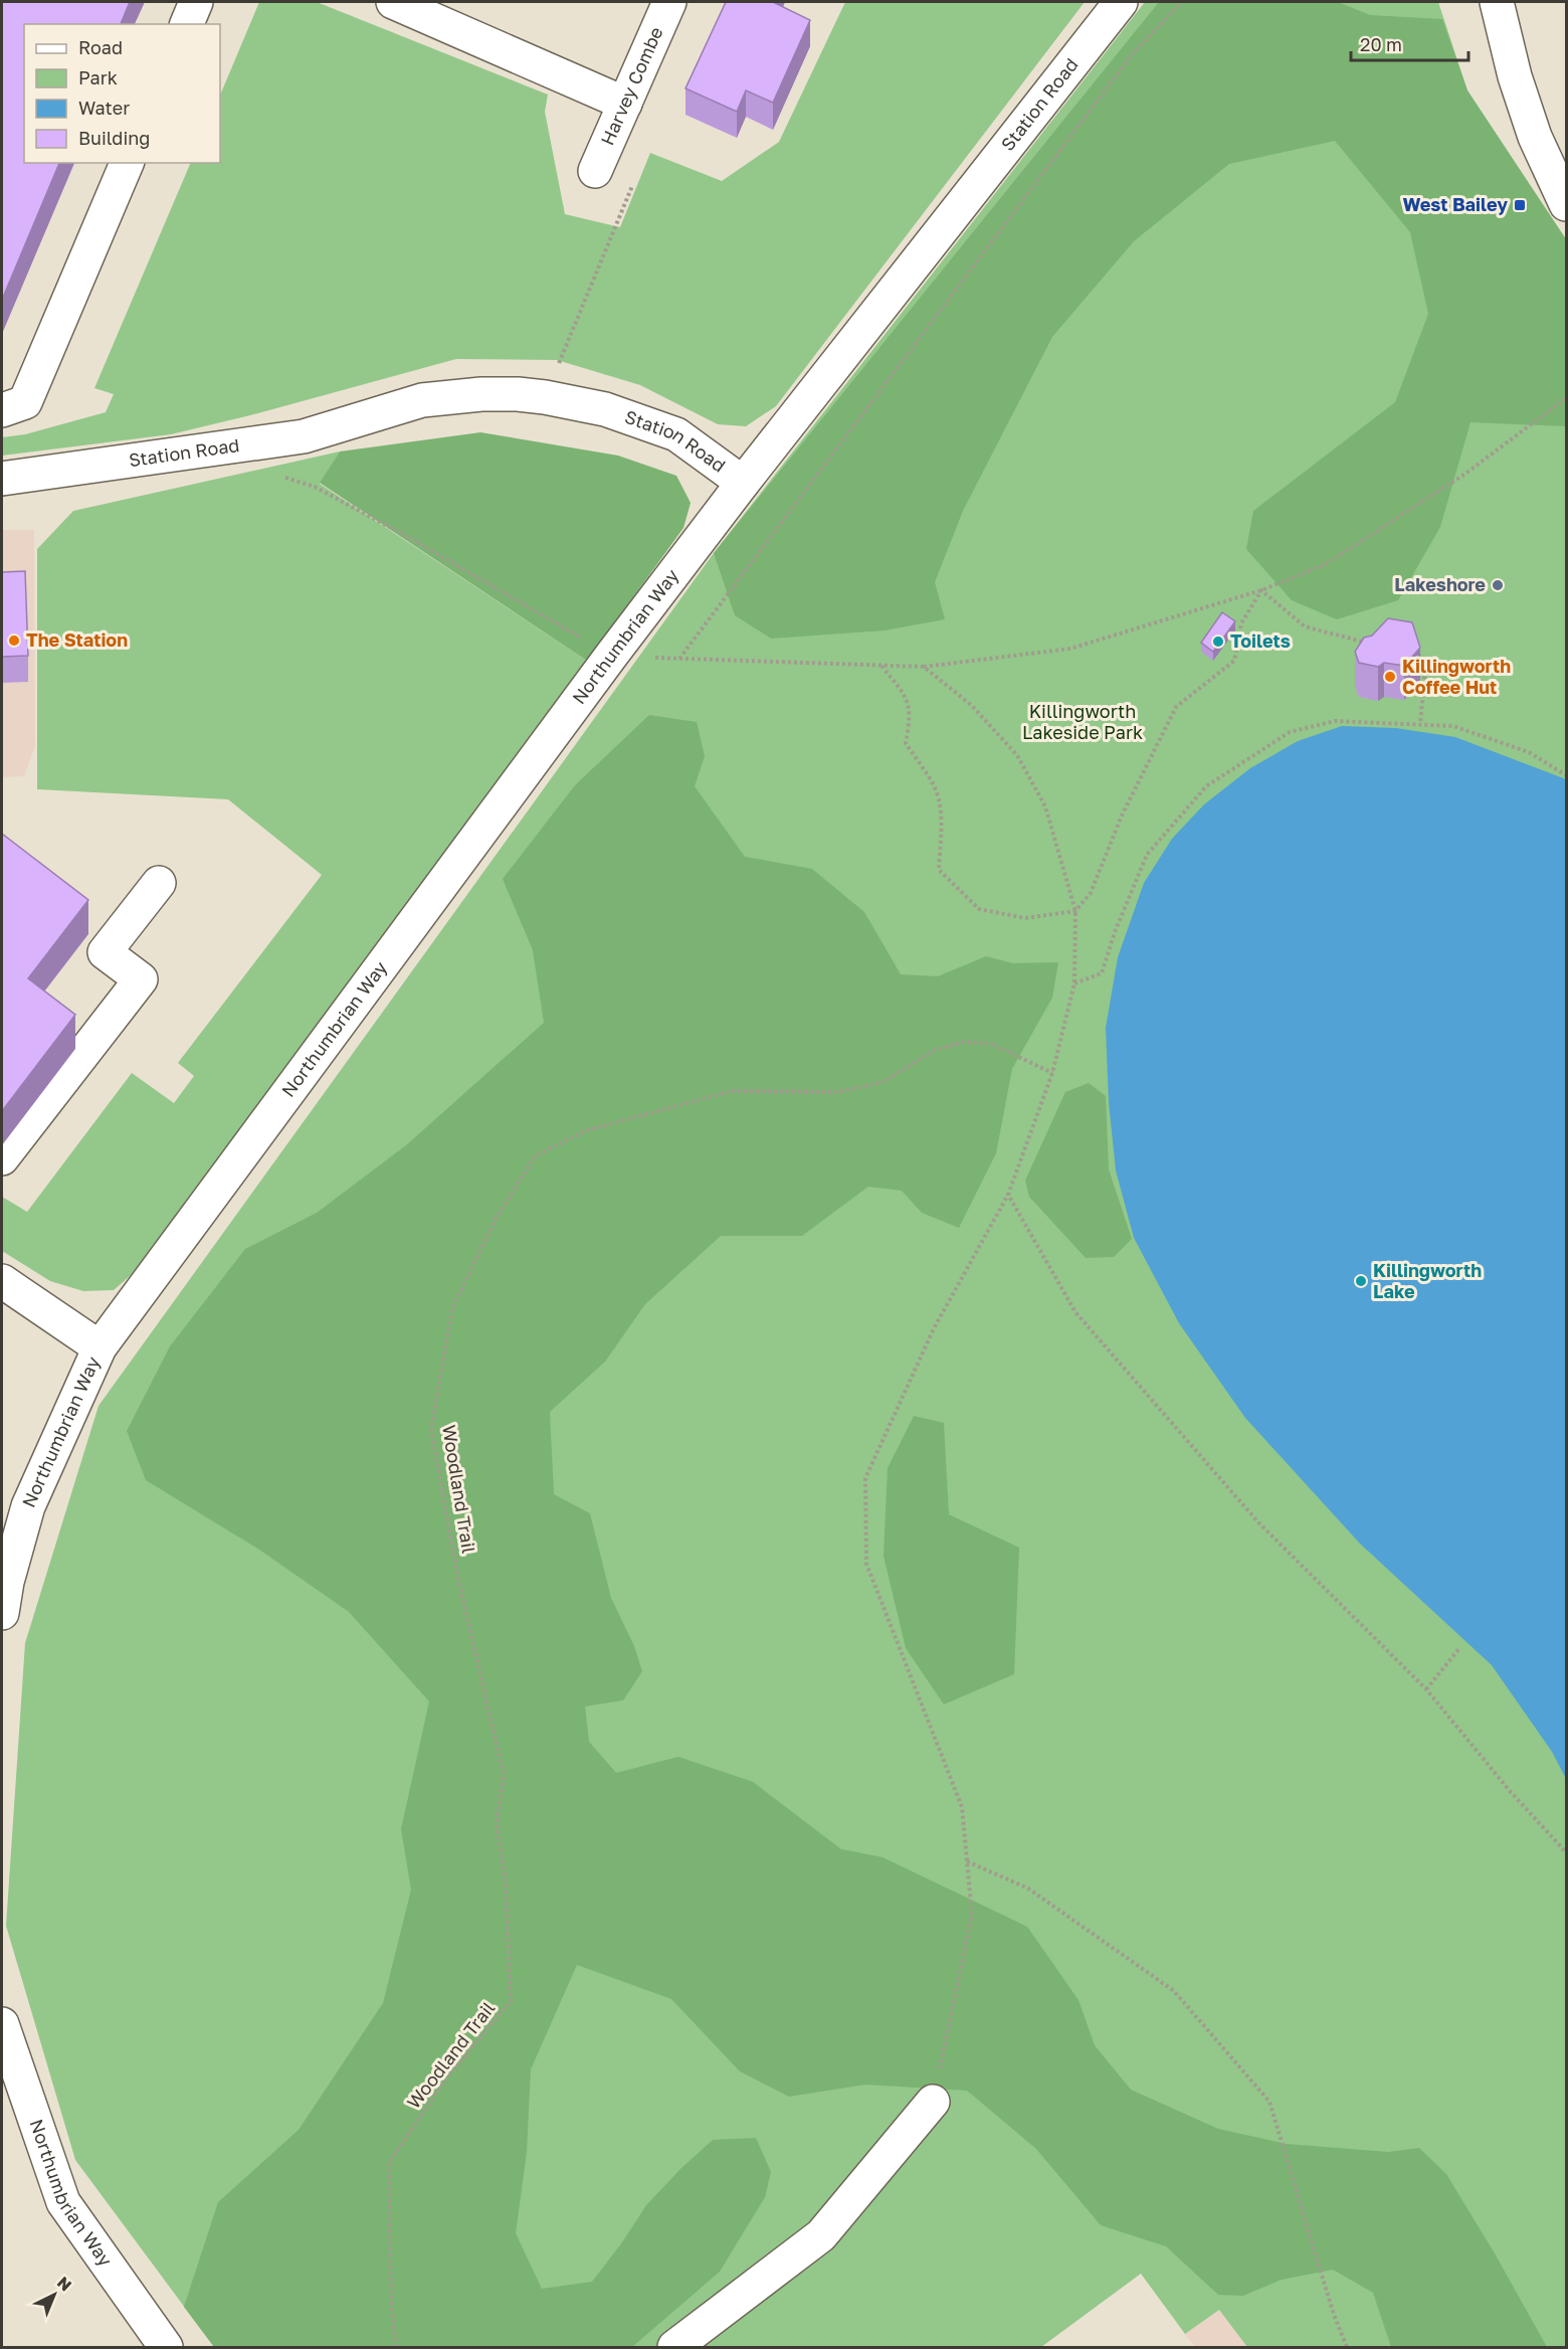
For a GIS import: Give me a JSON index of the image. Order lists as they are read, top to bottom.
{
  "streets": {
    "street": ["Harvey Combe", "Station Road", "Northumbrian Way"],
    "path": ["Woodland Trail"]
  },
  "crossings": [
    ["Station Road", "Northumbrian Way"]
  ],
  "parks": ["Killingworth Lakeside Park"],
  "places": {
    "transit": ["West Bailey"],
    "other": [
      "Lakeshore",
      "The Station",
      "Toilets",
      "Killingworth Coffee Hut",
      "Killingworth Lake"
    ]
  },
  "legend": [
    "Road",
    "Park",
    "Water",
    "Building"
  ],
  "scale_bar": "20 m",
  "north": "top right"
}
